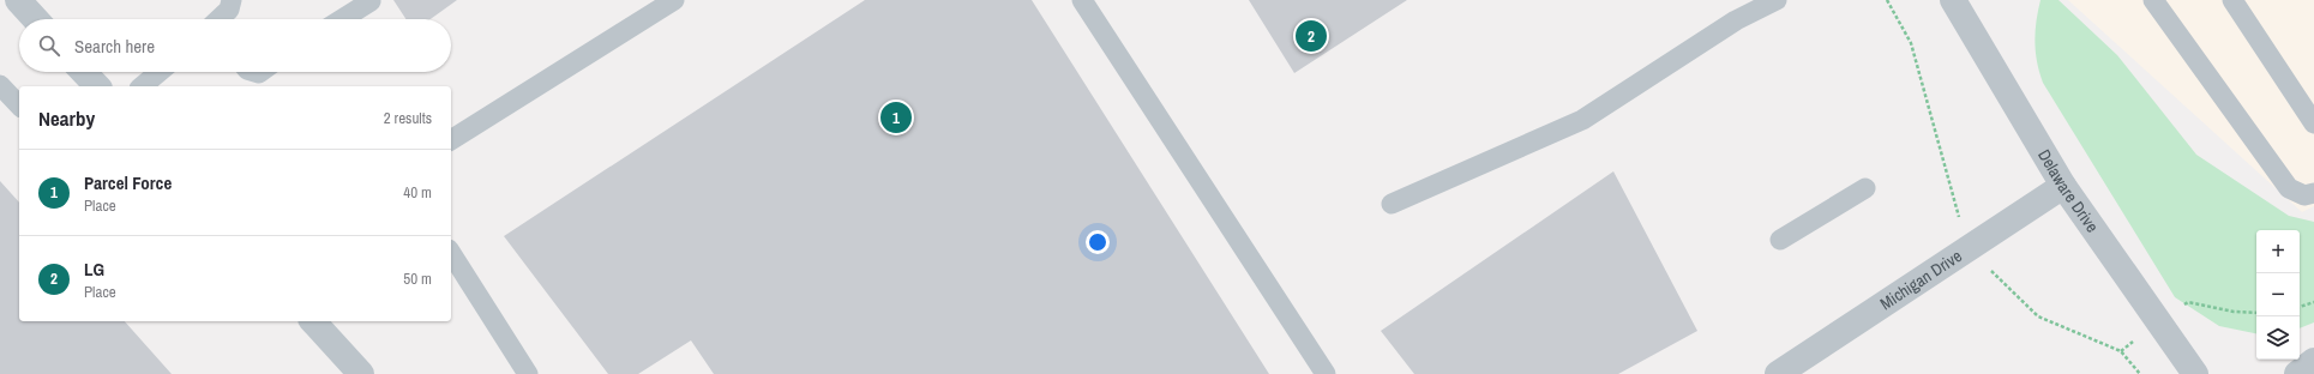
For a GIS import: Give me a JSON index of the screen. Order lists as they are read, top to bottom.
{
  "streets": {
    "street": ["Delaware Drive", "Michigan Drive"]
  },
  "crossings": [
    ["Delaware Drive", "Michigan Drive"]
  ],
  "page": {
    "pins": ["2", "1"],
    "search": "Search here",
    "heading": ["Nearby", "2 results"],
    "list": [
      {
        "mark": "1",
        "name": "Parcel Force",
        "note": "Place",
        "value": "40 m"
      },
      {
        "mark": "2",
        "name": "LG",
        "note": "Place",
        "value": "50 m"
      }
    ],
    "map_buttons": ["+", "−"]
  }
}
